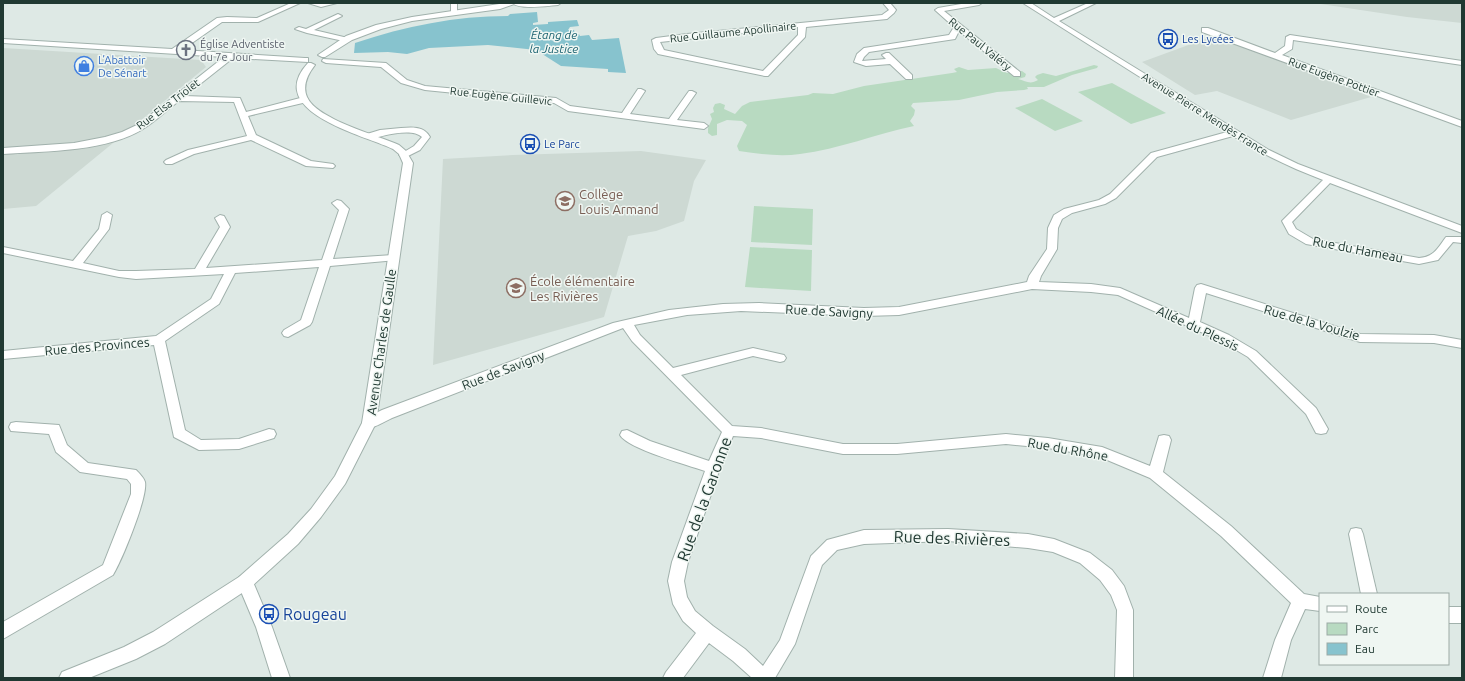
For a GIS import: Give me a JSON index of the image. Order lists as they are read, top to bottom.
{
  "streets": {
    "street": [
      "Rue Guillaume Apollinaire",
      "Rue Paul Valéry",
      "Rue Eugène Pottier",
      "Rue Eugène Guillevic",
      "Rue Elsa Triolet",
      "Avenue Pierre Mendès France",
      "Rue du Hameau",
      "Rue de Savigny",
      "Rue de la Voulzie",
      "Allée du Plessis",
      "Avenue Charles de Gaulle",
      "Rue des Provinces",
      "Rue du Rhône",
      "Rue de la Garonne",
      "Rue des Rivières"
    ]
  },
  "crossings": [
    ["Avenue Pierre Mendès France", "Rue du Hameau"],
    ["Rue de Savigny", "Allée du Plessis"],
    ["Rue de Savigny", "Avenue Charles de Gaulle"],
    ["Rue de Savigny", "Rue de la Garonne"],
    ["Rue de la Voulzie", "Allée du Plessis"],
    ["Rue du Rhône", "Rue de la Garonne"],
    ["Rue de la Garonne", "Rue des Rivières"]
  ],
  "water": ["Étang de la Justice"],
  "places": {
    "bus stop": ["Les Lycées", "Le Parc", "Rougeau"],
    "church": ["Église Adventiste du 7e Jour"],
    "shop": ["L’Abattoir De Sénart"],
    "school or university": ["Collège Louis Armand", "École élémentaire Les Rivières"]
  },
  "legend": ["Route", "Parc", "Eau"]
}
